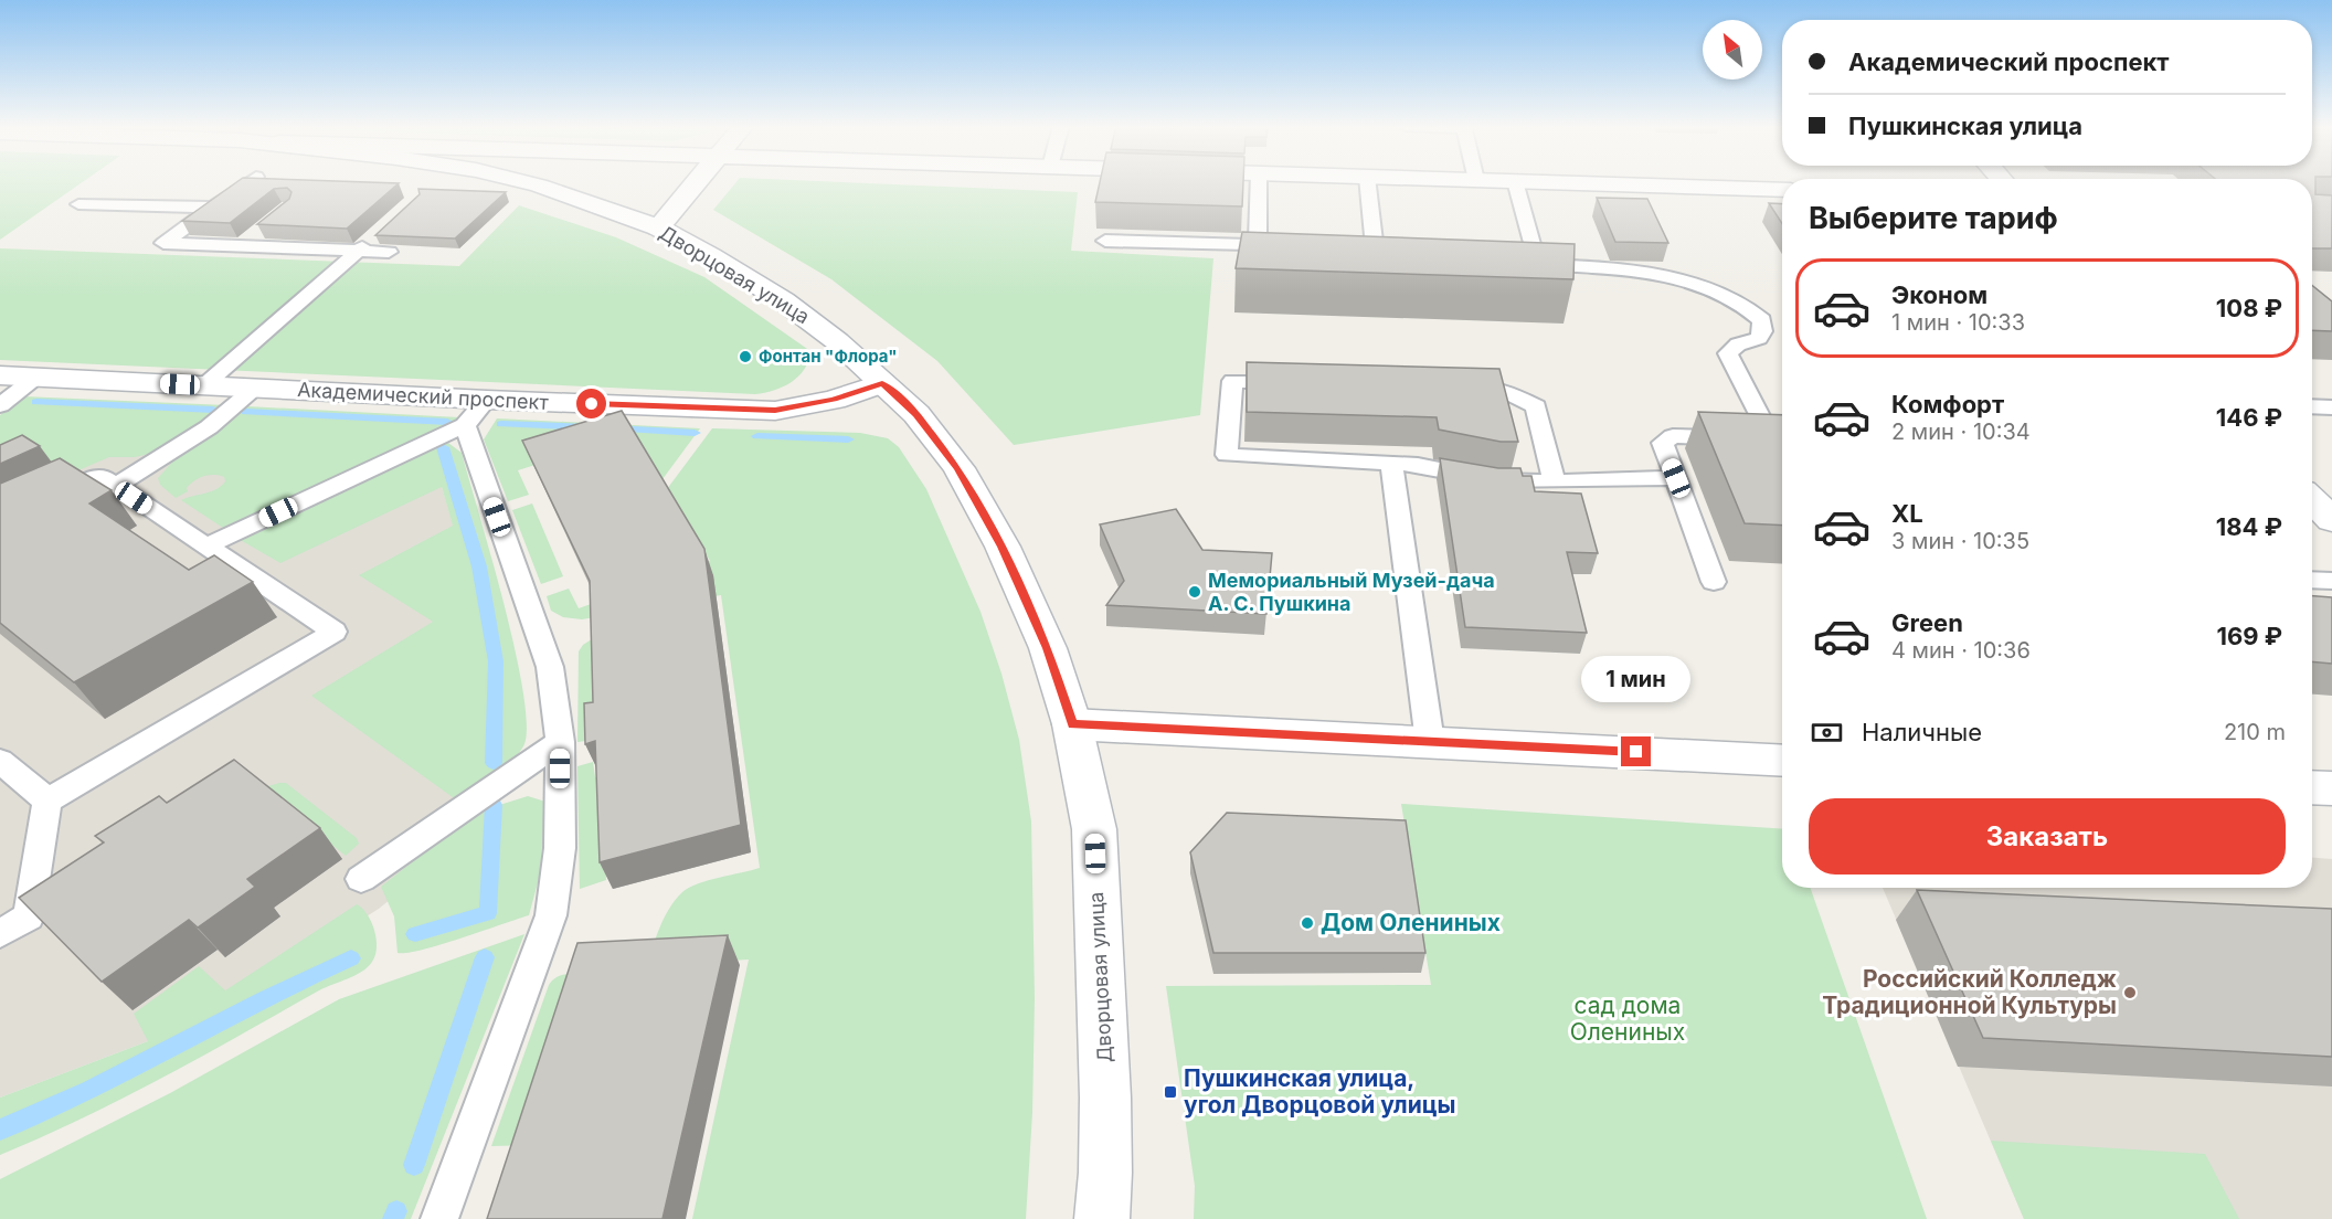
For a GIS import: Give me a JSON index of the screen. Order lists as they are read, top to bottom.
{
  "streets": {
    "street": ["Дворцовая улица", "Академический проспект"]
  },
  "crossings": [
    ["Дворцовая улица", "Академический проспект"]
  ],
  "parks": ["сад дома Олениных"],
  "places": {
    "other": [
      "Фонтан \"Флора\"",
      "Мемориальный Музей-дача А. С. Пушкина",
      "Дом Олениных",
      "Российский Колледж Традиционной Культуры"
    ],
    "transit": ["Пушкинская улица, угол Дворцовой улицы"]
  },
  "north": "top left",
  "page": {
    "banner": ["Академический проспект", "Пушкинская улица"],
    "heading": "Выберите тариф",
    "list": [
      {
        "name": "Эконом",
        "note": "1 мин · 10:33",
        "value": "108 ₽"
      },
      {
        "name": "Комфорт",
        "note": "2 мин · 10:34",
        "value": "146 ₽"
      },
      {
        "name": "XL",
        "note": "3 мин · 10:35",
        "value": "184 ₽"
      },
      {
        "name": "Green",
        "note": "4 мин · 10:36",
        "value": "169 ₽"
      }
    ],
    "bubble": "1 мин",
    "pay": ["Наличные", "210 m"],
    "buttons": "Заказать"
  }
}
